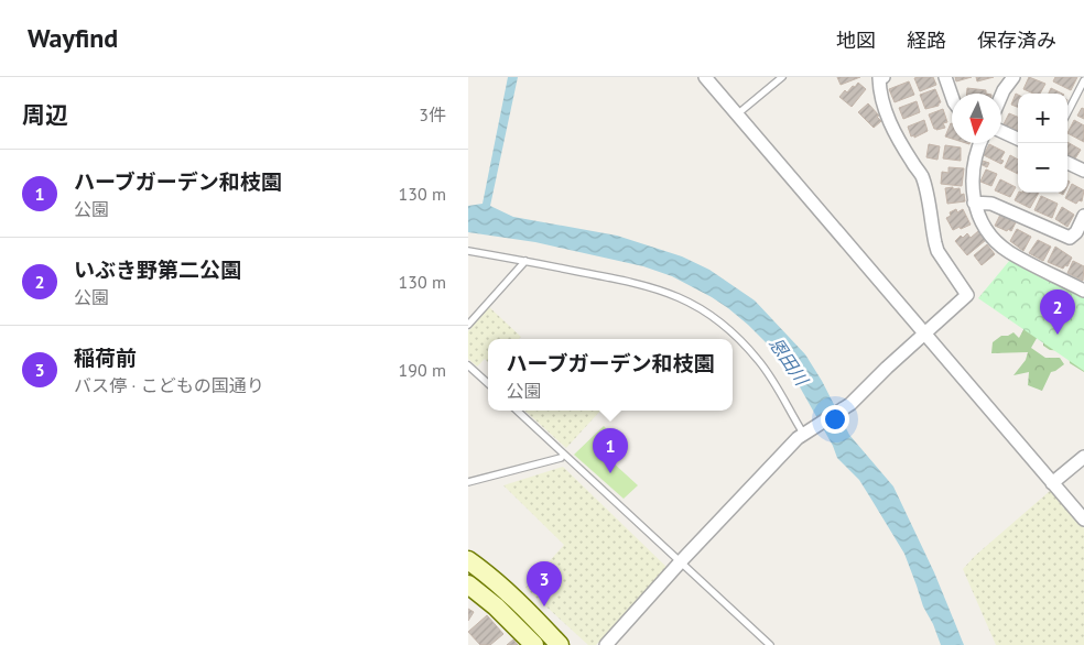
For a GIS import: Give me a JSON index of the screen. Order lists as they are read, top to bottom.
{
  "water": ["恩田川"],
  "north": "bottom",
  "page": {
    "header": "Wayfind",
    "nav": ["地図", "経路", "保存済み"],
    "heading": ["周辺", "3件"],
    "map_buttons": ["+", "−"],
    "list": [
      {
        "mark": "1",
        "name": "ハーブガーデン和枝園",
        "note": "公園",
        "value": "130 m"
      },
      {
        "mark": "2",
        "name": "いぶき野第二公園",
        "note": "公園",
        "value": "130 m"
      },
      {
        "mark": "3",
        "name": "稲荷前",
        "note": "バス停 · こどもの国通り",
        "value": "190 m"
      }
    ],
    "pins": ["2", "1", "3"],
    "popup": ["ハーブガーデン和枝園", "公園"]
  }
}
